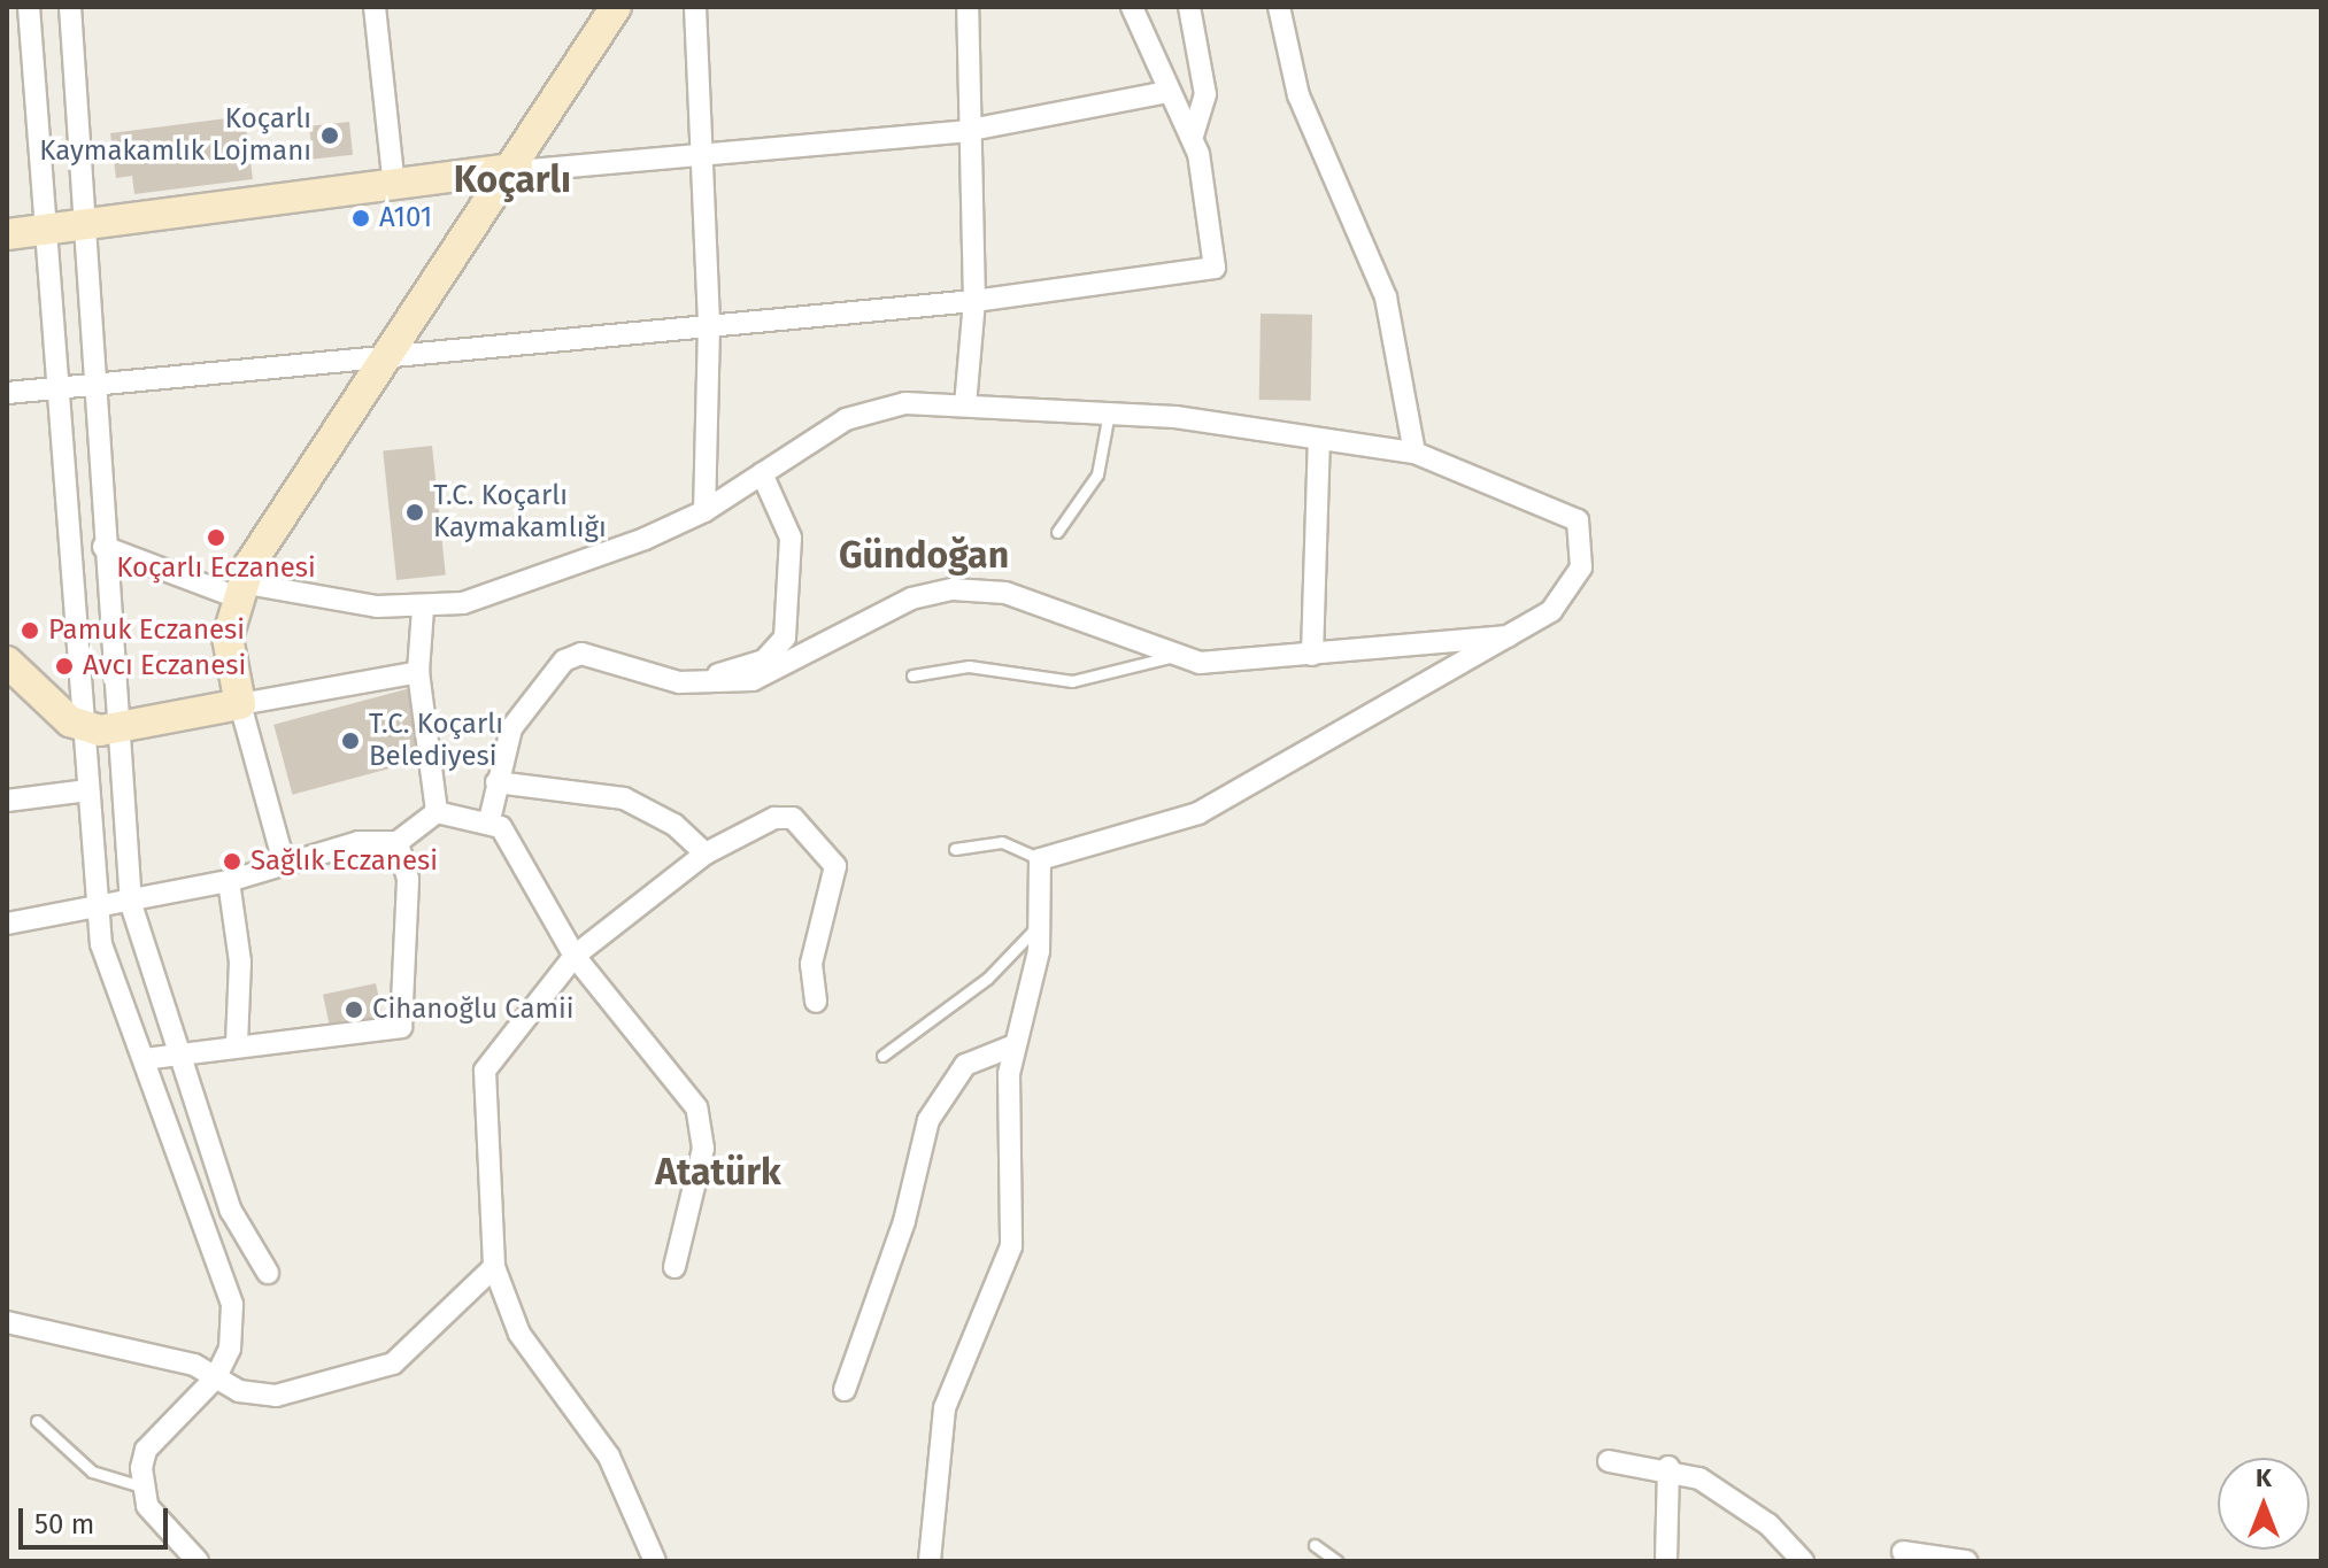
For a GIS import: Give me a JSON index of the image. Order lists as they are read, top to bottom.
{
  "districts": ["Koçarlı", "Gündoğan", "Atatürk"],
  "places": [
    "Koçarlı Kaymakamlık Lojmanı",
    "A101",
    "T.C. Koçarlı Kaymakamlığı",
    "Koçarlı Eczanesi",
    "Pamuk Eczanesi",
    "Avcı Eczanesi",
    "T.C. Koçarlı Belediyesi",
    "Sağlık Eczanesi",
    "Cihanoğlu Camii"
  ],
  "scale_bar": "50 m",
  "north": "top"
}
